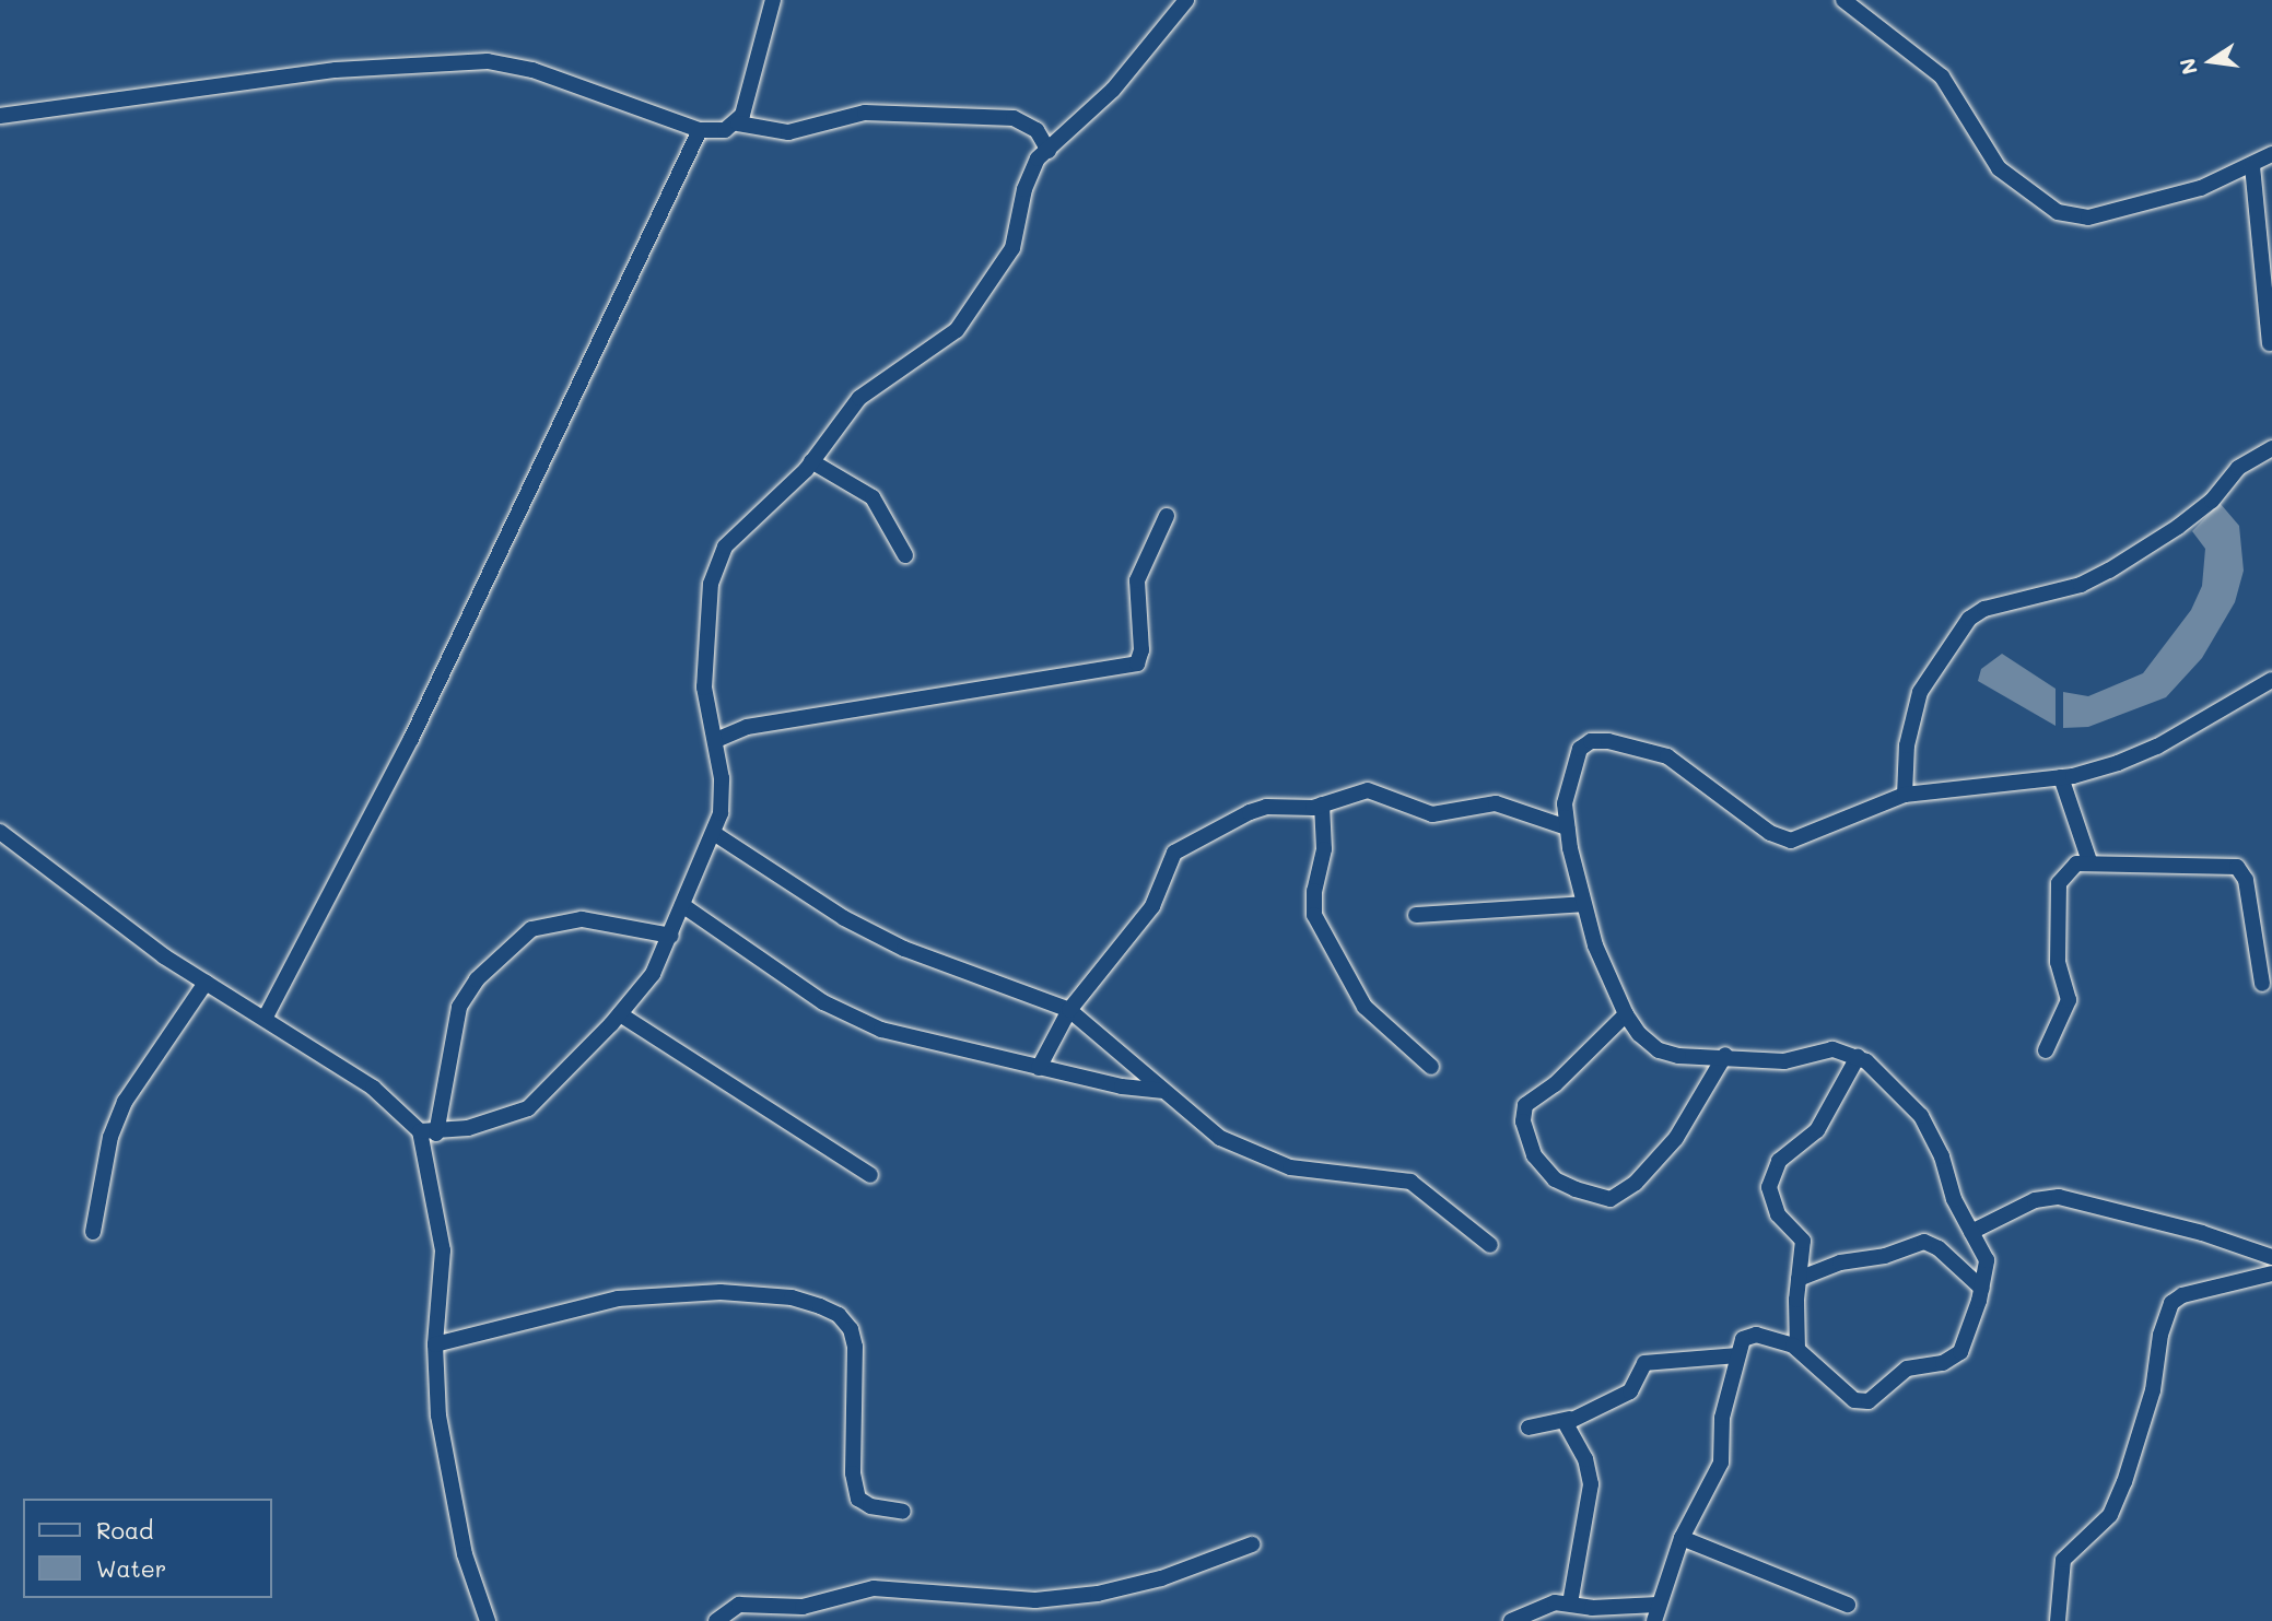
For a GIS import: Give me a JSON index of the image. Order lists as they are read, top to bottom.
{
  "legend": ["Road", "Water"],
  "north": "left"
}
